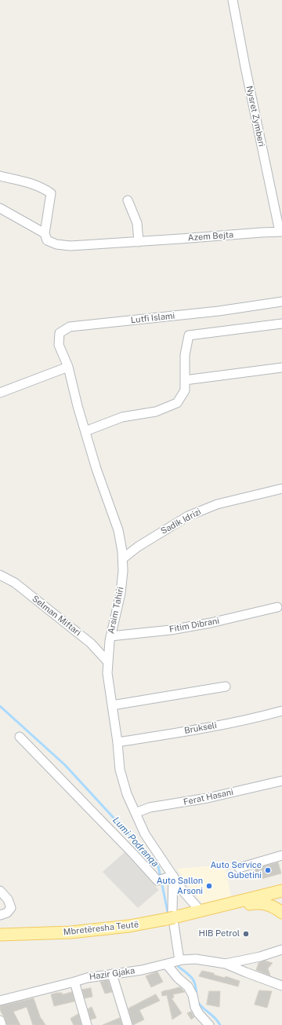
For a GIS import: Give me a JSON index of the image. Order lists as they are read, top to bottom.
{
  "streets": {
    "main road": ["Mbretëresha Teutë"],
    "street": [
      "Nysret Zymberi",
      "Azem Bejta",
      "Lutfi Islami",
      "Sadik Idrizi",
      "Arsim Tahiri",
      "Selman Miftari",
      "Fitim Dibrani",
      "Brukseli",
      "Ferat Hasani",
      "Hazir Gjaka"
    ]
  },
  "crossings": [
    ["Nysret Zymberi", "Azem Bejta"],
    ["Lutfi Islami", "Arsim Tahiri"],
    ["Sadik Idrizi", "Arsim Tahiri"],
    ["Arsim Tahiri", "Selman Miftari"],
    ["Arsim Tahiri", "Fitim Dibrani"],
    ["Arsim Tahiri", "Brukseli"],
    ["Arsim Tahiri", "Ferat Hasani"],
    ["Arsim Tahiri", "Mbretëresha Teutë"]
  ],
  "water": ["Lumi Podranqa"],
  "places": ["Auto Service Gubetini", "Auto Sallon Arsoni", "HIB Petrol"]
}
